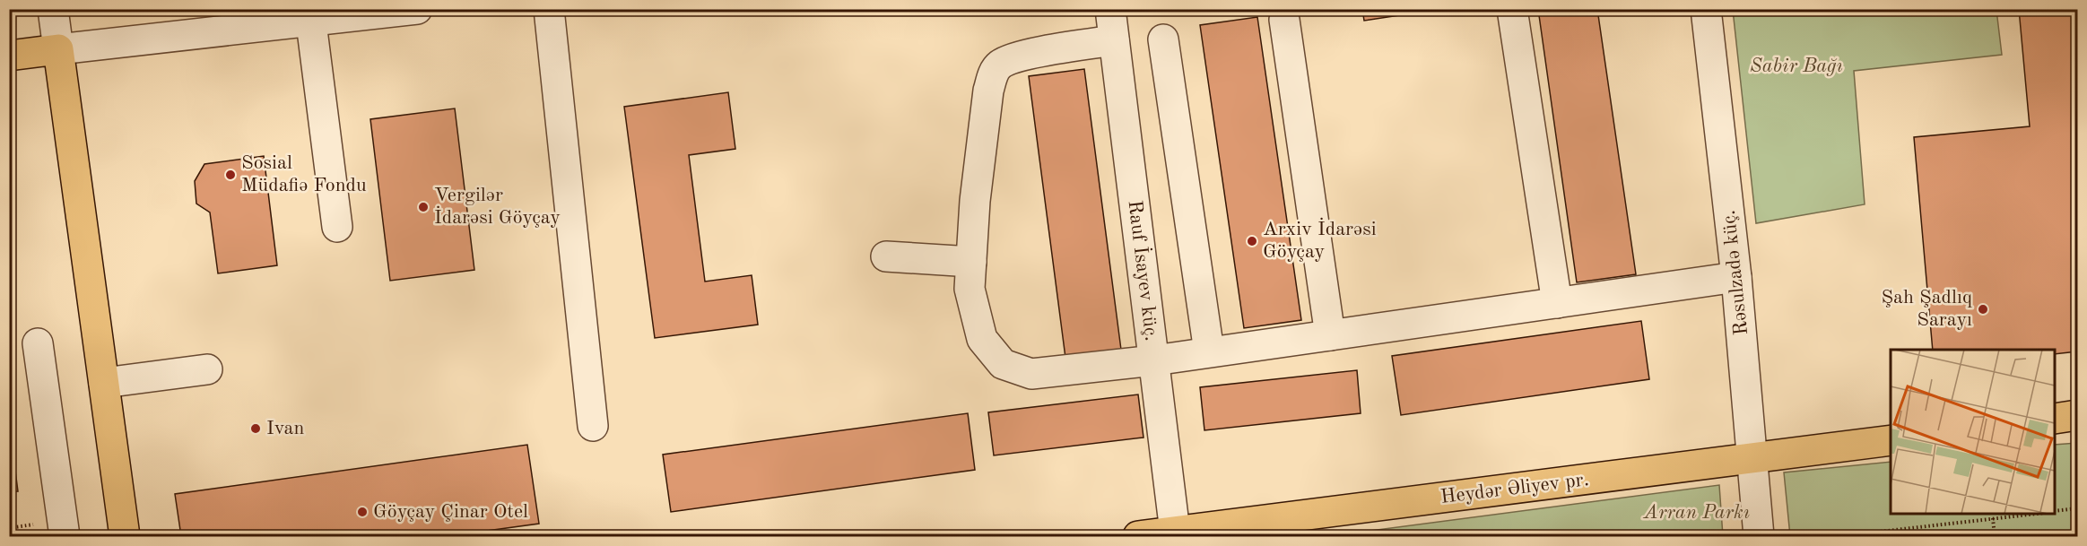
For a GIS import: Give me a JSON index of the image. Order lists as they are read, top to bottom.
{
  "streets": {
    "main road": ["Heydər Əliyev pr."],
    "street": ["Rauf İsayev küç.", "Rəsulzadə küç."]
  },
  "crossings": [
    ["Rauf İsayev küç.", "Heydər Əliyev pr."],
    ["Rəsulzadə küç.", "Heydər Əliyev pr."]
  ],
  "parks": ["Sabir Bağı", "Arran Parkı"],
  "places": [
    "Sosial Müdafiə Fondu",
    "Vergilər İdarəsi Göyçay",
    "Arxiv İdarəsi Göyçay",
    "Şah Şadlıq Sarayı",
    "Ivan",
    "Göyçay Çinar Otel"
  ]
}
